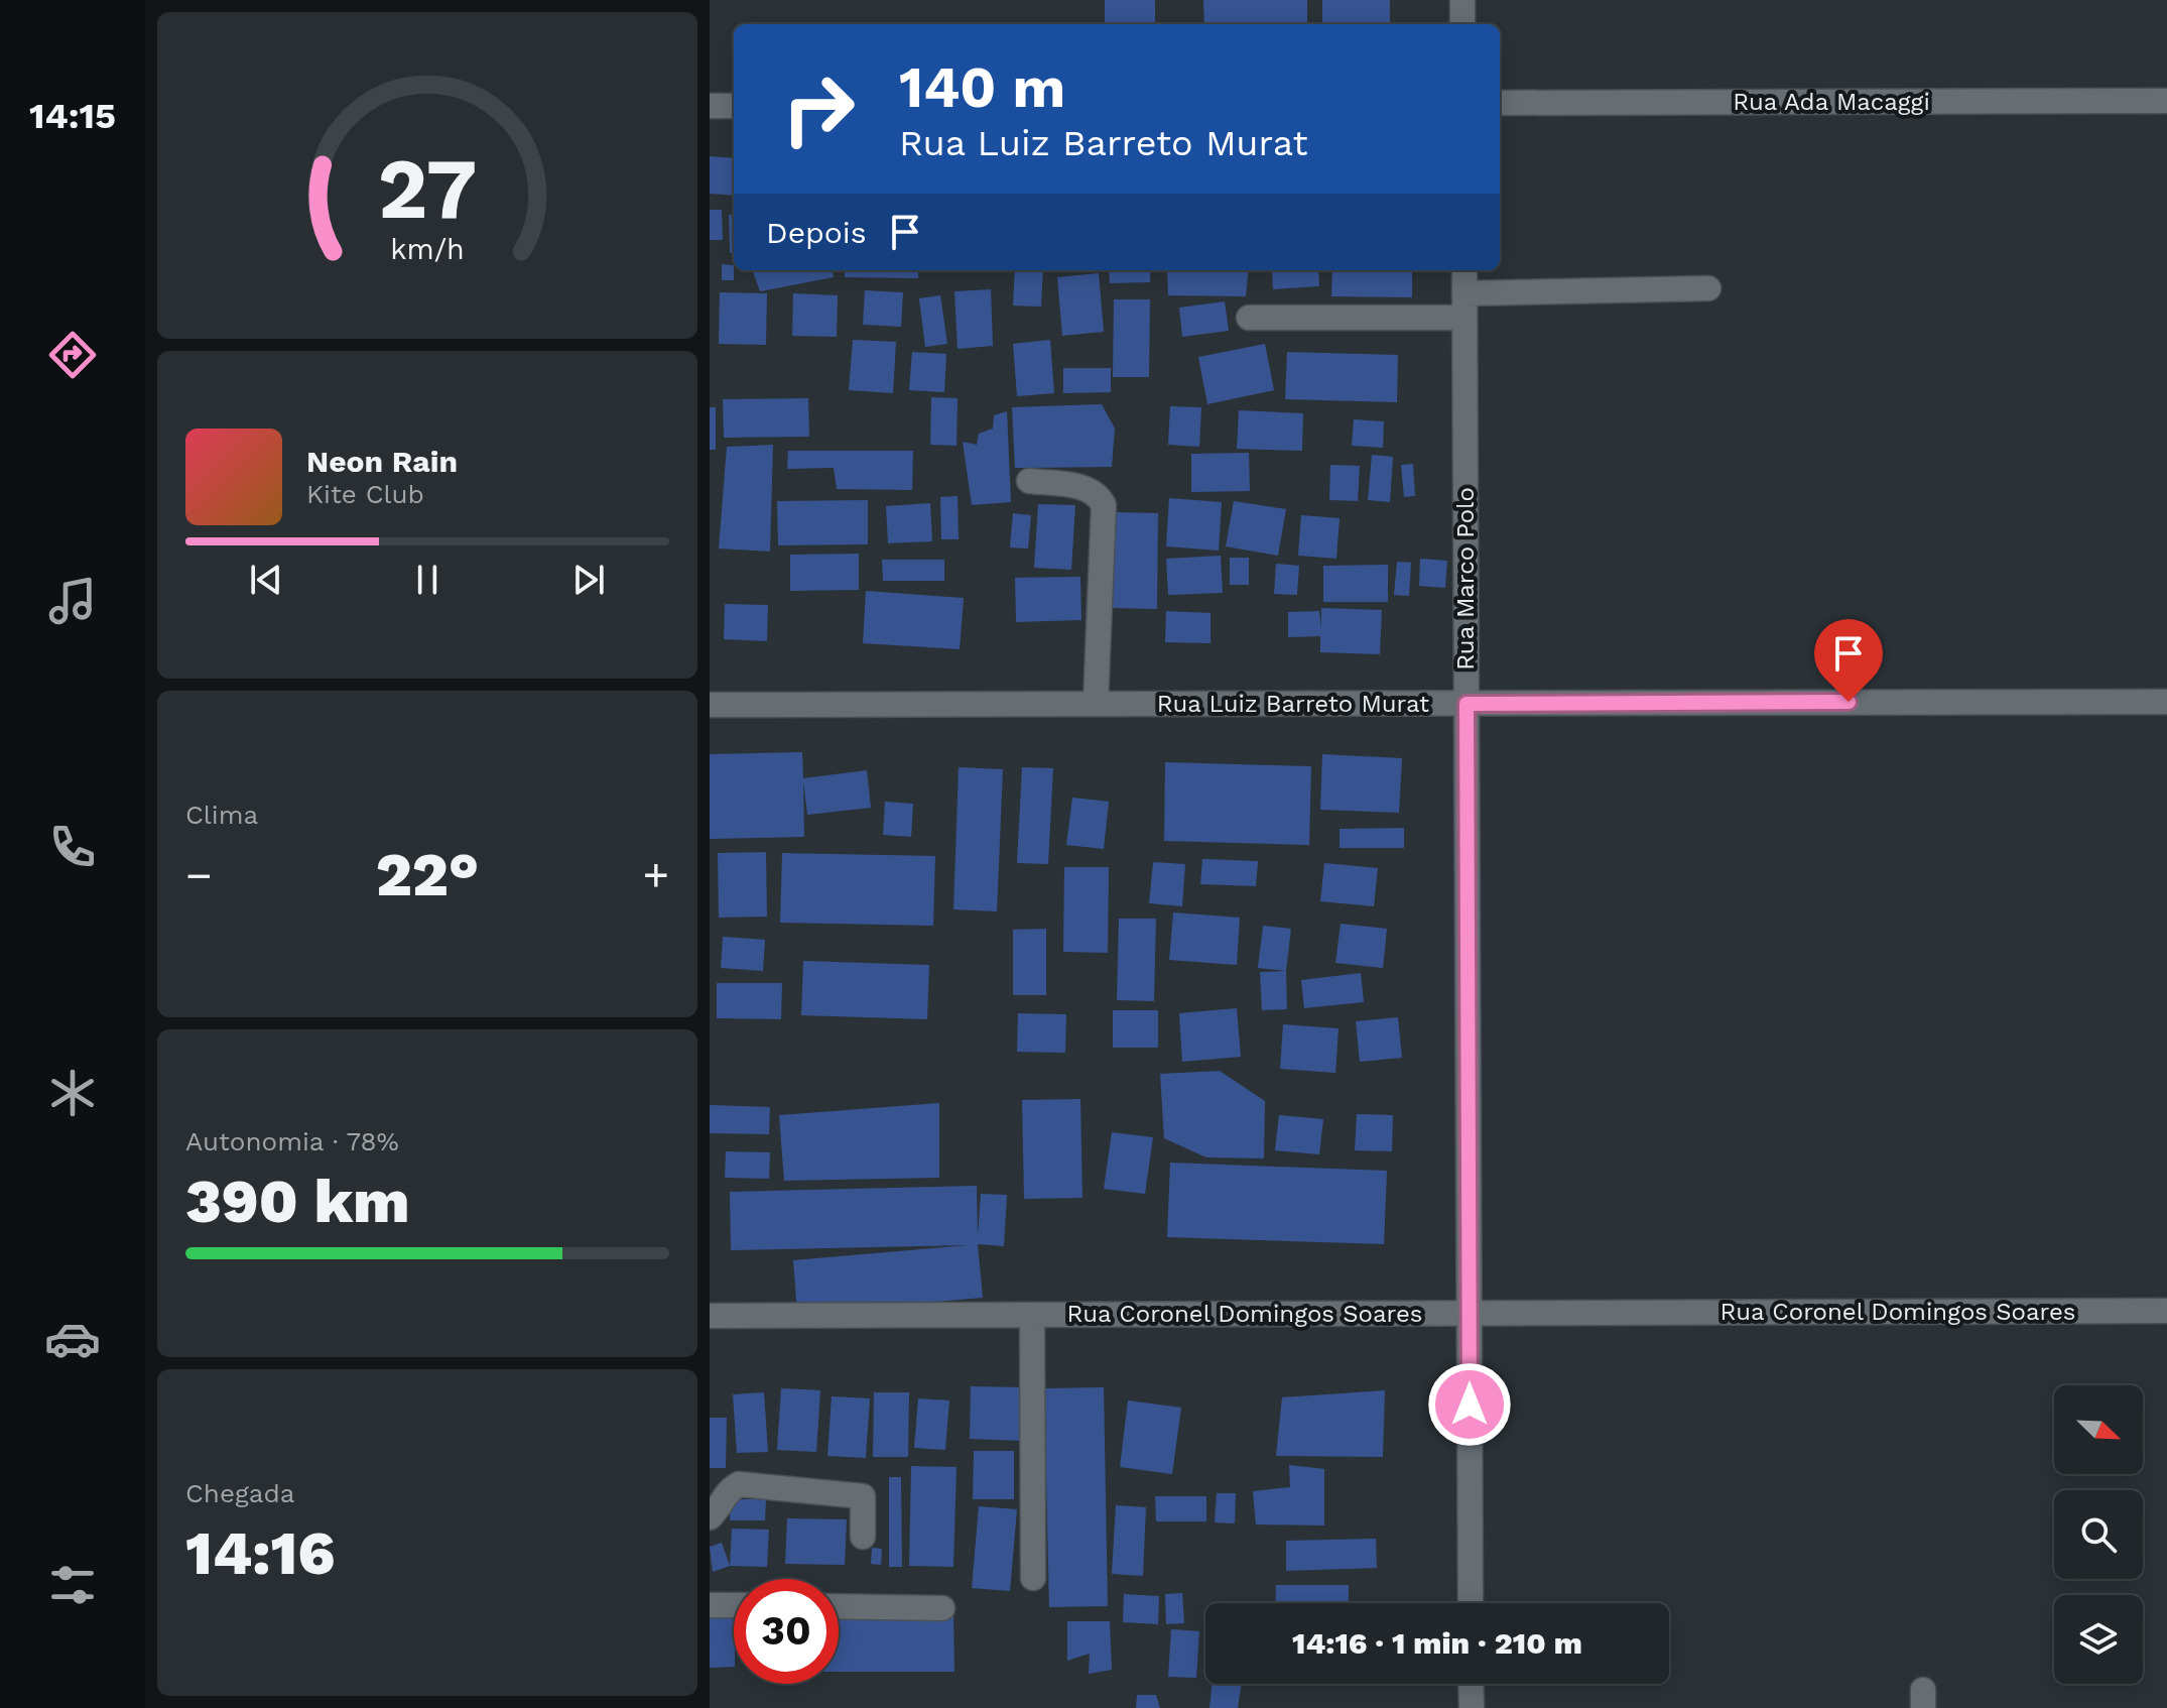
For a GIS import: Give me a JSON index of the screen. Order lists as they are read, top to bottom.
{
  "streets": {
    "street": [
      "Rua Ada Macaggi",
      "Rua Marco Polo",
      "Rua Luiz Barreto Murat",
      "Rua Coronel Domingos Soares"
    ]
  },
  "crossings": [
    ["Rua Marco Polo", "Rua Luiz Barreto Murat"],
    ["Rua Marco Polo", "Rua Coronel Domingos Soares"]
  ],
  "north": "bottom right",
  "page": {
    "tabs": "14:15",
    "turn": ["140 m", "Rua Luiz Barreto Murat"],
    "then": "Depois",
    "song": ["Neon Rain", "Kite Club"],
    "tile": [
      "Clima",
      ["Autonomia · 78%", "390 km"],
      ["Chegada", "14:16"]
    ],
    "heat": ["−", "22°", "+"],
    "limit": "30",
    "trip": "14:16 · 1 min · 210 m",
    "gauge": ["27", "km/h"]
  }
}
